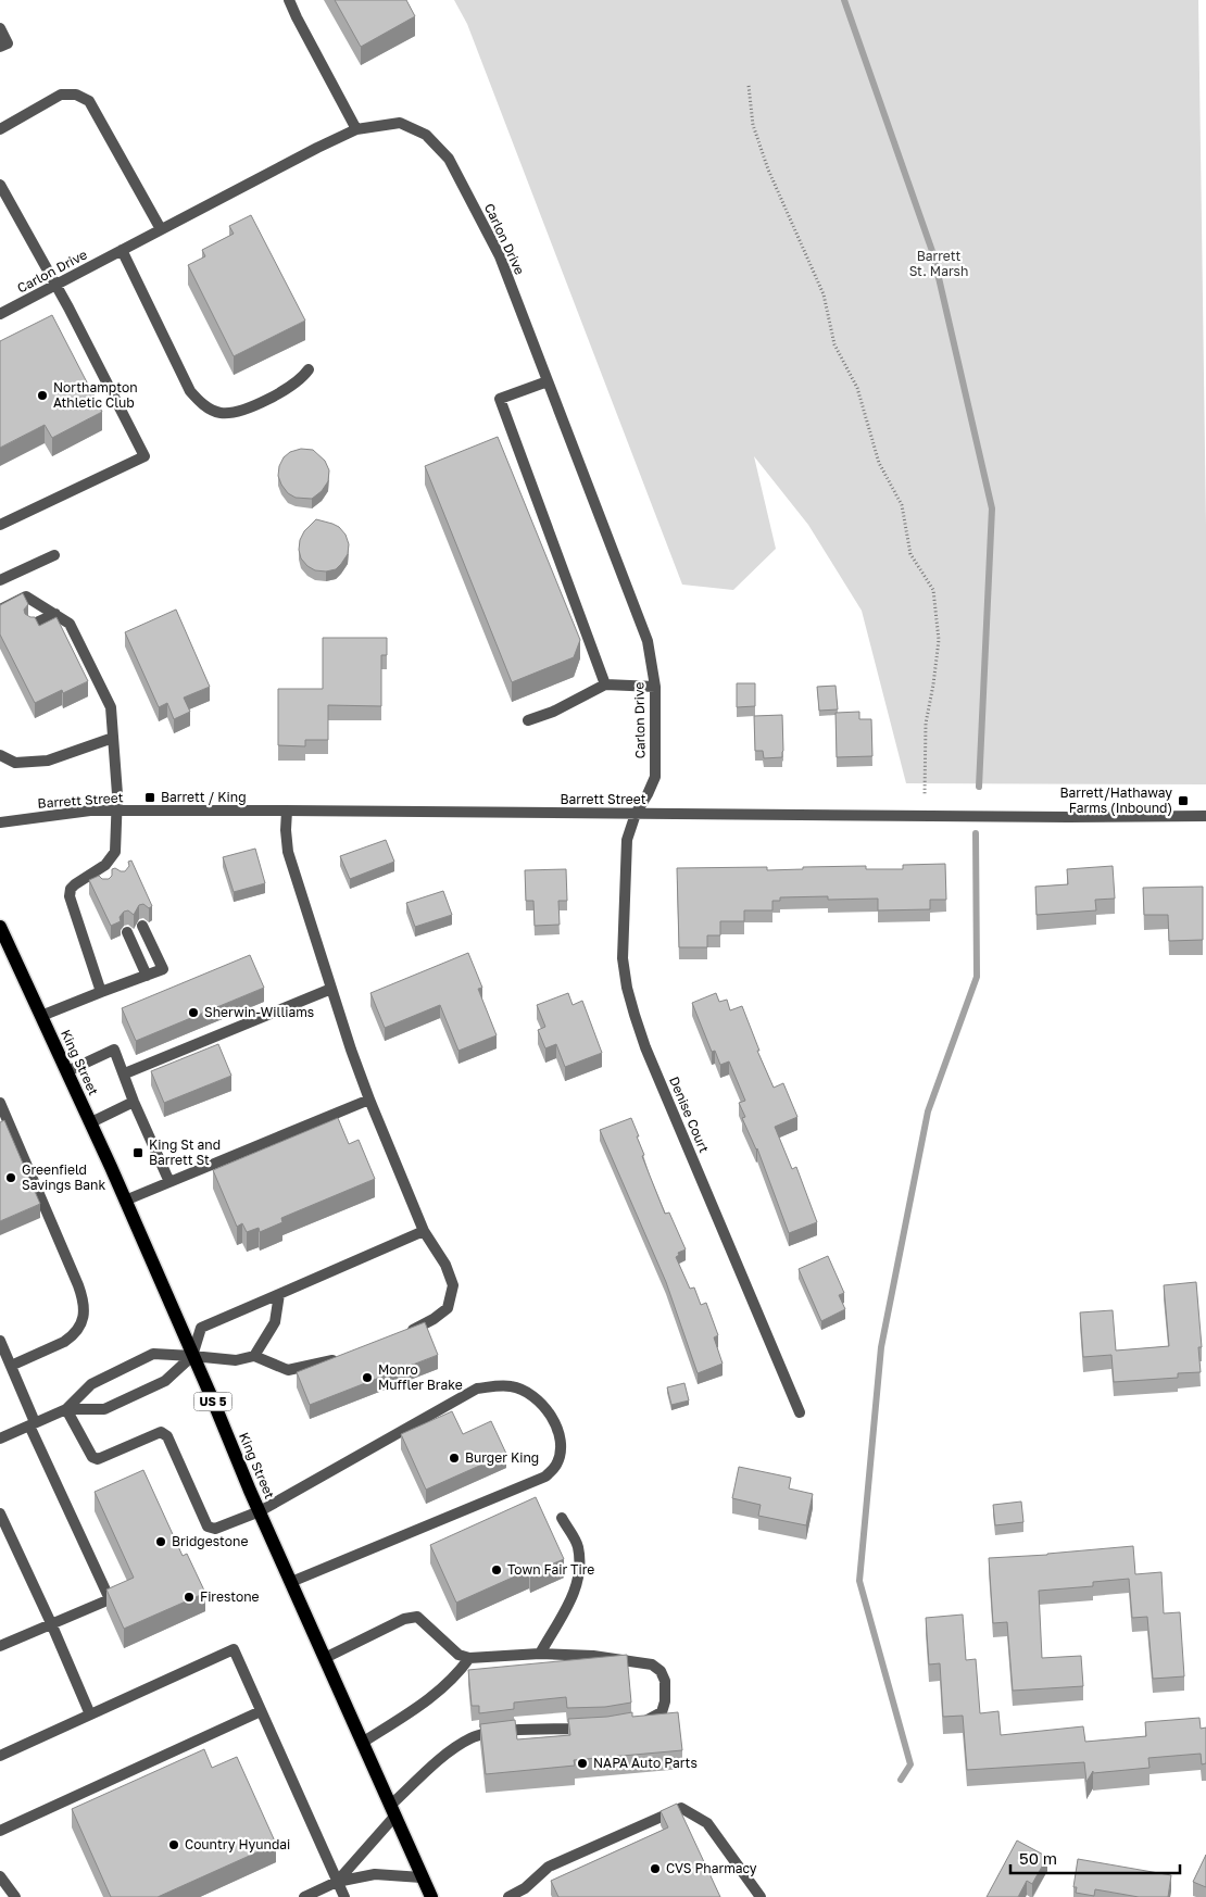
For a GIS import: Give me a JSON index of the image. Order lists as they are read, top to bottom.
{
  "streets": {
    "main road": ["King Street", "US 5"],
    "street": ["Carlon Drive", "Barrett Street", "Denise Court"]
  },
  "crossings": [
    ["Carlon Drive", "Barrett Street"],
    ["Carlon Drive", "Denise Court"],
    ["Barrett Street", "Denise Court"]
  ],
  "parks": ["Barrett St. Marsh"],
  "places": {
    "other": [
      "Northampton Athletic Club",
      "Sherwin-Williams",
      "Greenfield Savings Bank",
      "Monro Muffler Brake",
      "Burger King",
      "Bridgestone",
      "Town Fair Tire",
      "Firestone",
      "NAPA Auto Parts",
      "Country Hyundai",
      "CVS Pharmacy"
    ],
    "transit": ["Barrett / King", "Barrett/Hathaway Farms (Inbound)", "King St and Barrett St"]
  },
  "scale_bar": "50 m"
}
